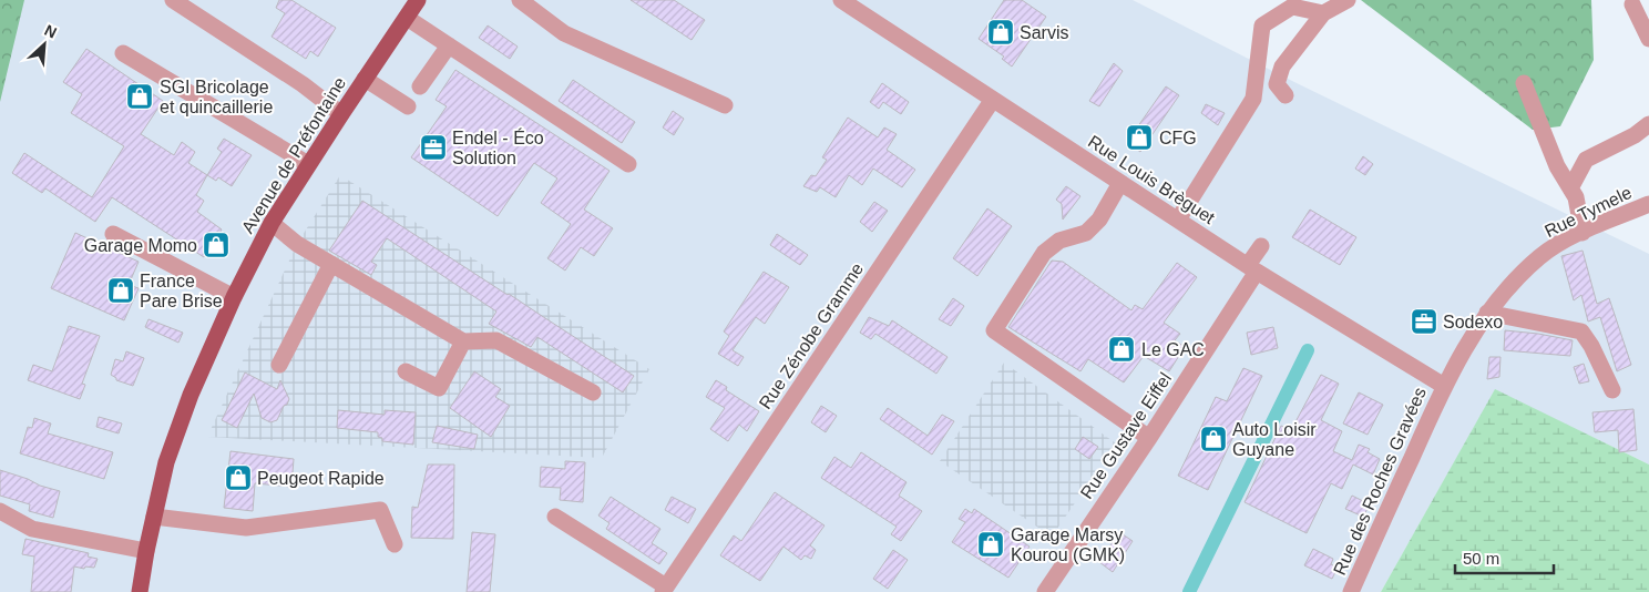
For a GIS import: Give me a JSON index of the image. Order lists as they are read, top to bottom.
{
  "streets": {
    "main road": ["Avenue de Préfontaine"],
    "street": [
      "Rue Louis Brèguet",
      "Rue Tymele",
      "Rue Zénobe Gramme",
      "Rue Gustave Eiffel",
      "Rue des Roches Gravées"
    ]
  },
  "crossings": [
    ["Rue Louis Brèguet", "Rue Tymele"],
    ["Rue Louis Brèguet", "Rue Zénobe Gramme"],
    ["Rue Louis Brèguet", "Rue Gustave Eiffel"],
    ["Rue Louis Brèguet", "Rue des Roches Gravées"],
    ["Rue Tymele", "Rue des Roches Gravées"]
  ],
  "places": {
    "shop": [
      "Sarvis",
      "SGI Bricolage et quincaillerie",
      "CFG",
      "Garage Momo",
      "France Pare Brise",
      "Le GAC",
      "Auto Loisir Guyane",
      "Peugeot Rapide",
      "Garage Marsy Kourou (GMK)"
    ],
    "office": ["Endel - Éco Solution", "Sodexo"]
  },
  "scale_bar": "50 m",
  "north": "top right"
}
